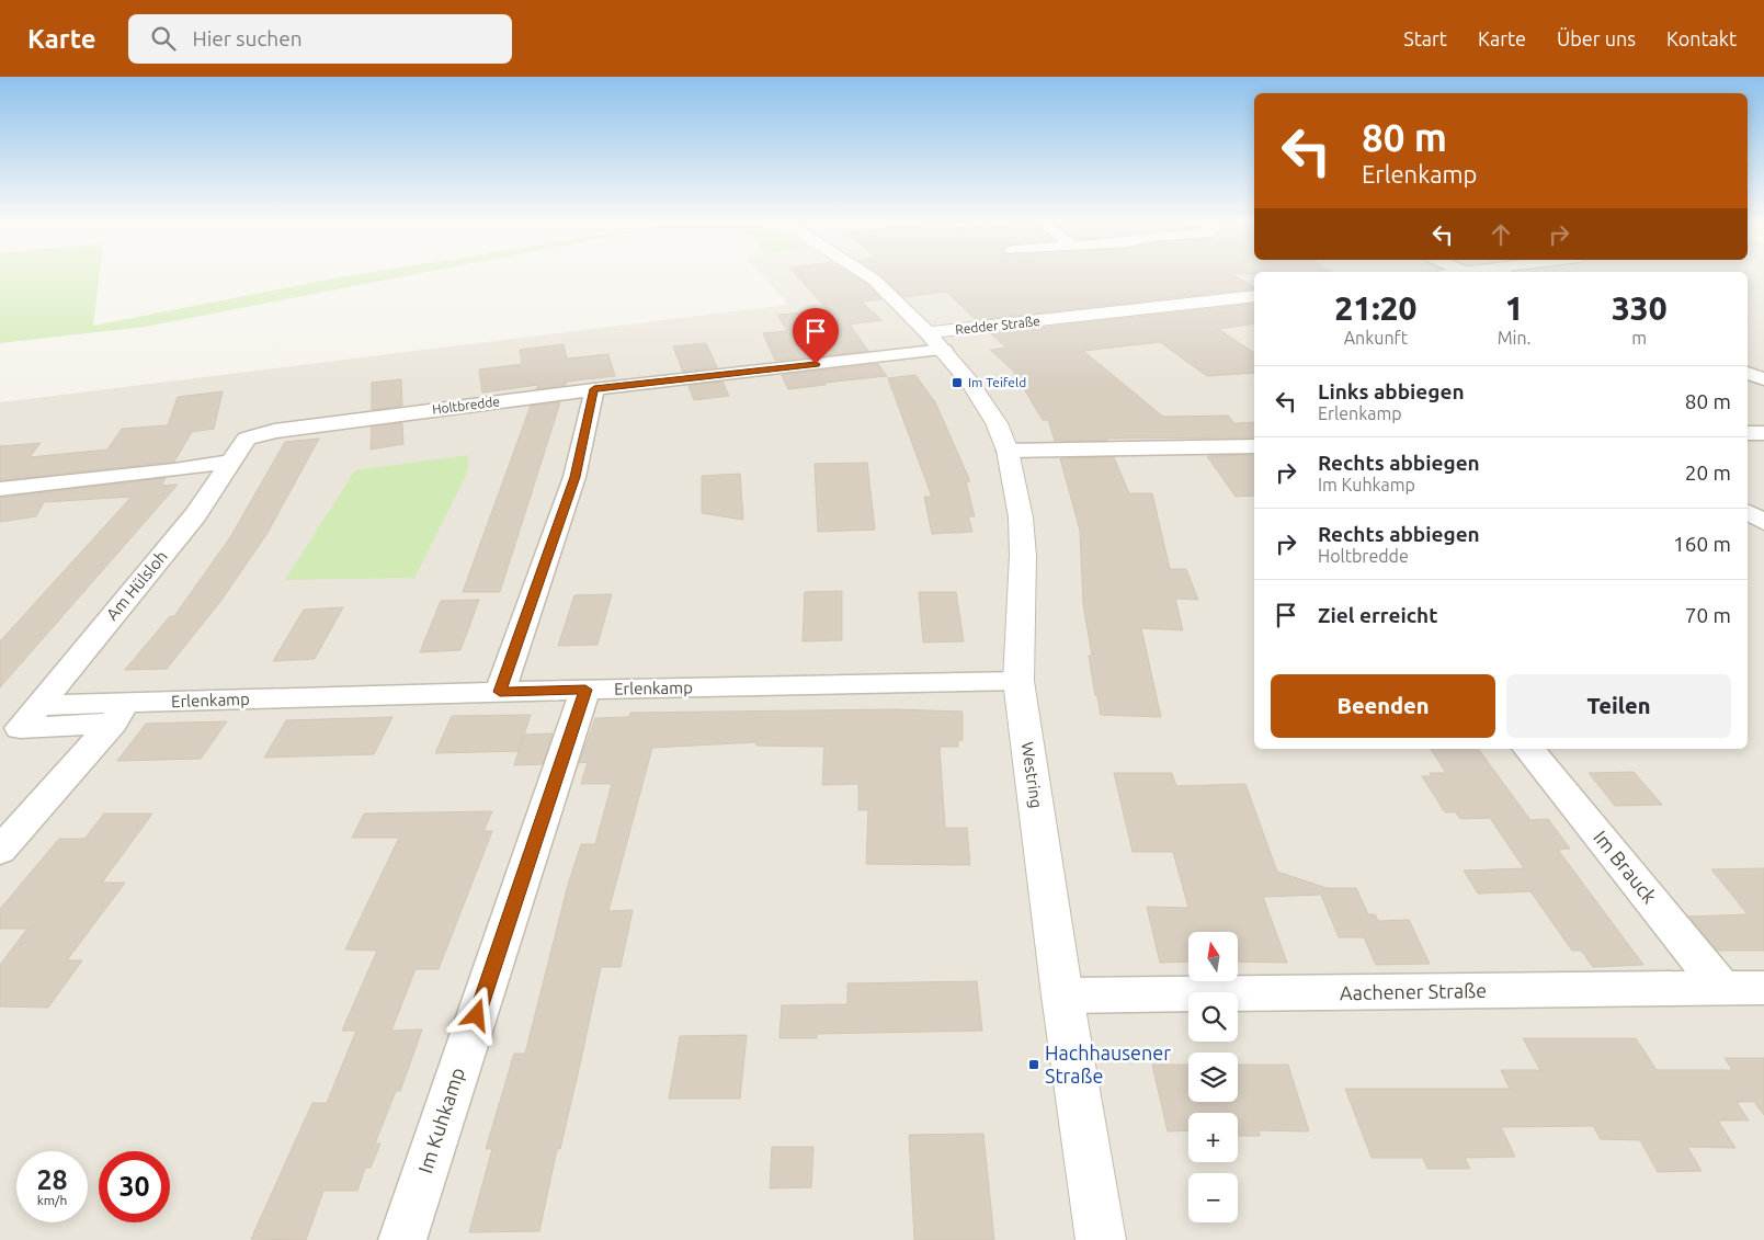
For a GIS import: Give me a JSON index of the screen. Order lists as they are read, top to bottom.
{
  "streets": {
    "street": [
      "Redder Straße",
      "Holtbredde",
      "Am Hülsloh",
      "Erlenkamp",
      "Westring",
      "Im Brauck",
      "Aachener Straße",
      "Im Kuhkamp"
    ]
  },
  "crossings": [
    ["Holtbredde", "Am Hülsloh"],
    ["Holtbredde", "Westring"],
    ["Am Hülsloh", "Erlenkamp"],
    ["Erlenkamp", "Westring"],
    ["Erlenkamp", "Im Kuhkamp"],
    ["Westring", "Aachener Straße"],
    ["Im Brauck", "Aachener Straße"]
  ],
  "places": {
    "transit": ["Im Teifeld", "Hachhausener Straße"]
  },
  "north": "top",
  "page": {
    "header": "Karte",
    "search": "Hier suchen",
    "nav": [
      "Start",
      "Karte",
      "Über uns",
      "Kontakt"
    ],
    "turn": ["80 m", "Erlenkamp"],
    "eta": [
      "21:20",
      "Ankunft",
      "1",
      "Min.",
      "330",
      "m"
    ],
    "list": [
      {
        "name": "Links abbiegen",
        "note": "Erlenkamp",
        "value": "80 m"
      },
      {
        "name": "Rechts abbiegen",
        "note": "Im Kuhkamp",
        "value": "20 m"
      },
      {
        "name": "Rechts abbiegen",
        "note": "Holtbredde",
        "value": "160 m"
      },
      {
        "name": "Ziel erreicht",
        "value": "70 m"
      }
    ],
    "buttons": ["Beenden", "Teilen"],
    "map_buttons": ["+", "−"],
    "speed": "28 km/h",
    "limit": "30"
  }
}
